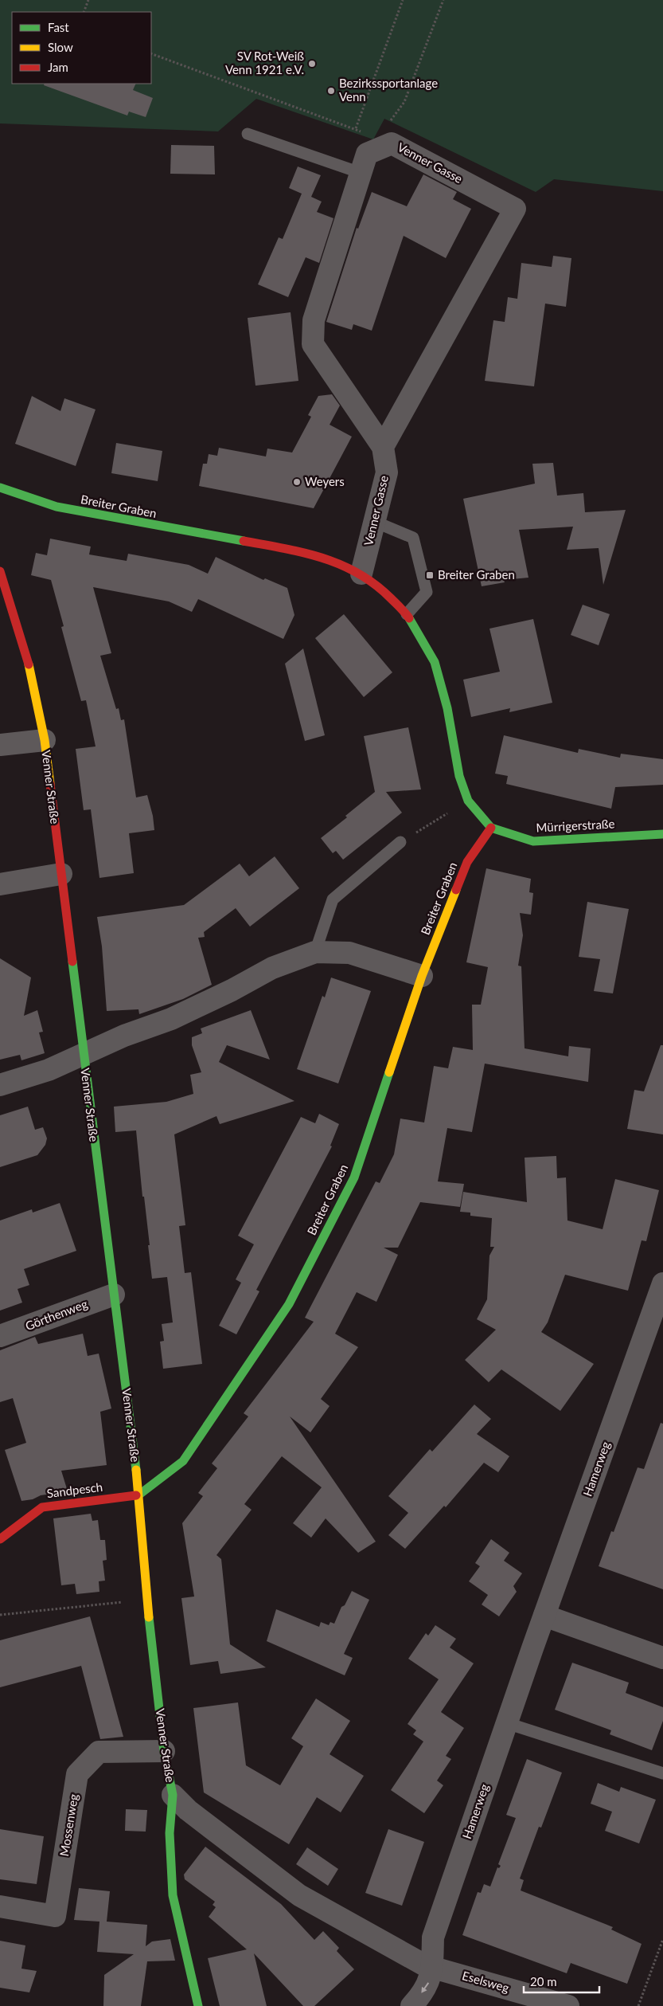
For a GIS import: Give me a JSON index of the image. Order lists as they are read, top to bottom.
{
  "streets": {
    "street": [
      "Venner Gasse",
      "Breiter Graben",
      "Venner Straße",
      "Mürrigerstraße",
      "Görthenweg",
      "Hamerweg",
      "Sandpesch",
      "Mossenweg",
      "Eselsweg"
    ]
  },
  "crossings": [
    ["Venner Gasse", "Breiter Graben"],
    ["Breiter Graben", "Venner Straße"],
    ["Breiter Graben", "Mürrigerstraße"],
    ["Breiter Graben", "Sandpesch"],
    ["Venner Straße", "Görthenweg"],
    ["Venner Straße", "Hamerweg"],
    ["Venner Straße", "Sandpesch"],
    ["Venner Straße", "Mossenweg"],
    ["Venner Straße", "Eselsweg"],
    ["Hamerweg", "Eselsweg"]
  ],
  "places": {
    "other": ["SV Rot-Weiß Venn 1921 e.V.", "Bezirkssportanlage Venn", "Weyers"],
    "transit": ["Breiter Graben"]
  },
  "legend": ["Fast", "Slow", "Jam"],
  "scale_bar": "20 m"
}
